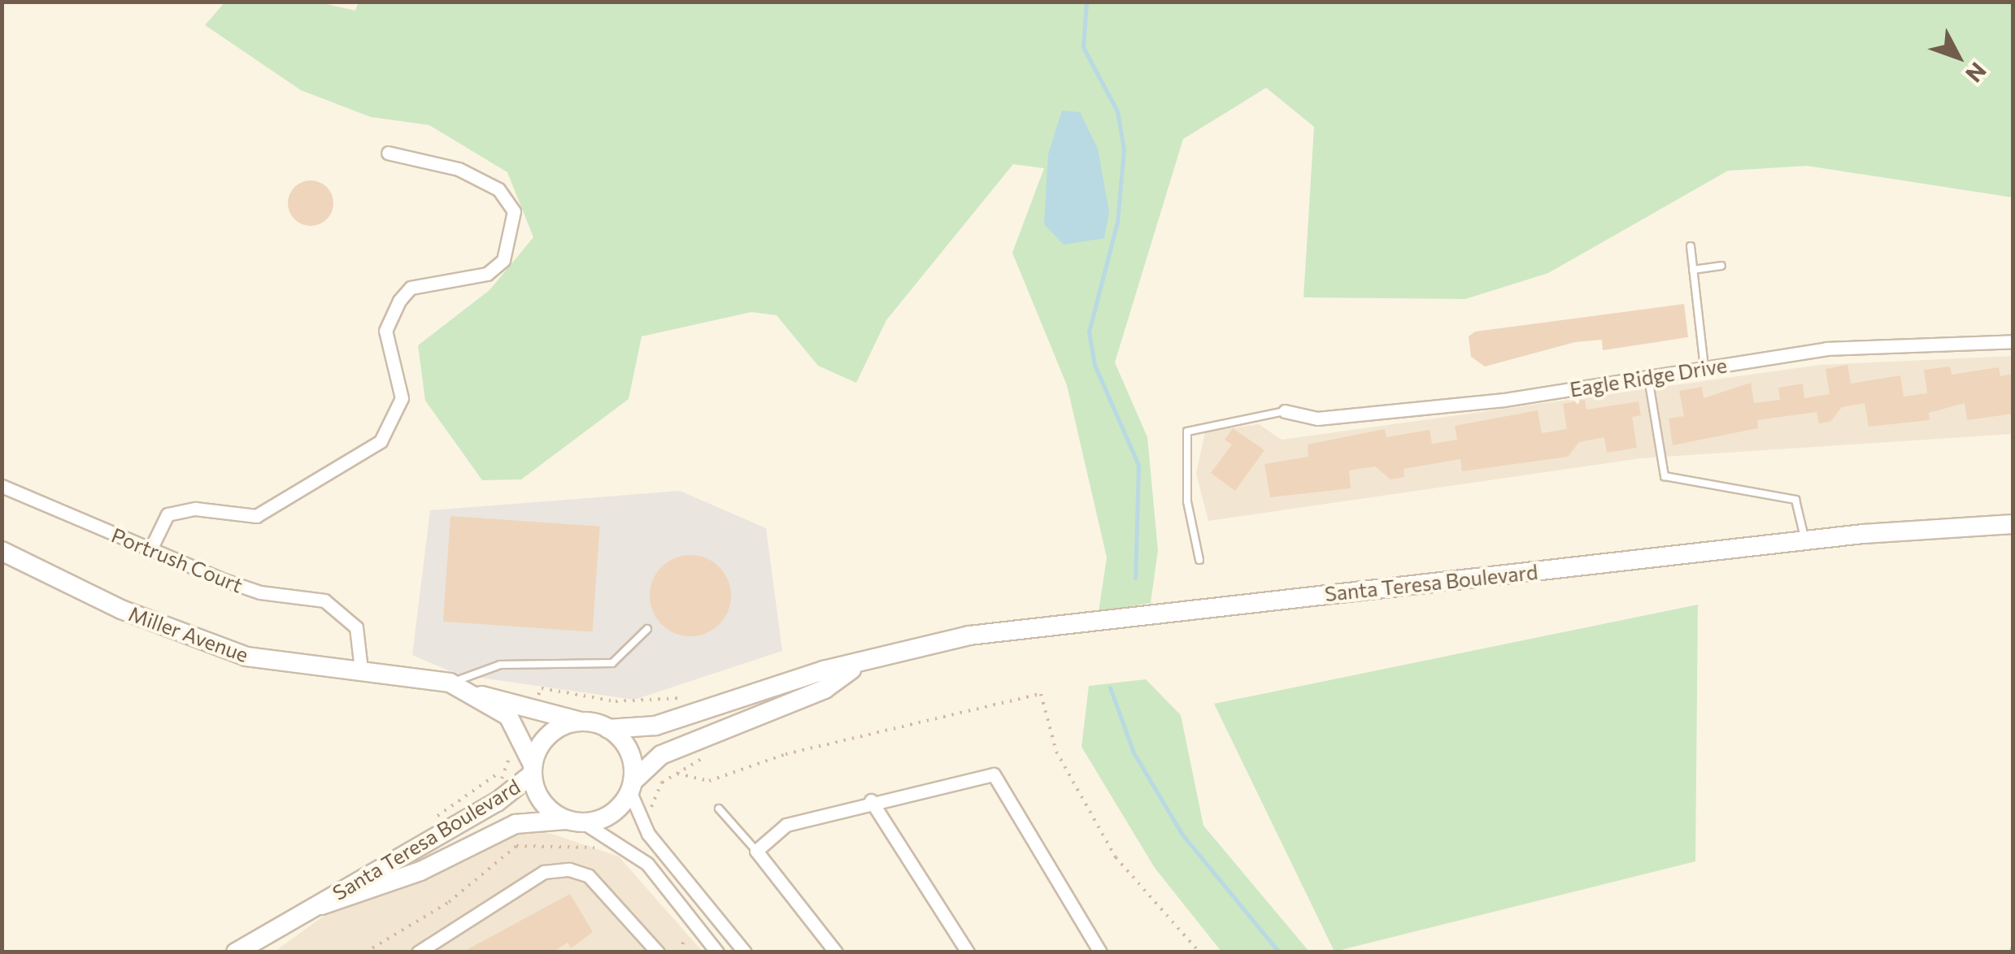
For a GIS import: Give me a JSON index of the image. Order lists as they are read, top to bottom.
{
  "streets": {
    "main road": ["Santa Teresa Boulevard", "Miller Avenue"],
    "street": ["Eagle Ridge Drive", "Portrush Court"]
  },
  "crossings": [
    ["Portrush Court", "Miller Avenue"],
    ["Santa Teresa Boulevard", "Miller Avenue"]
  ],
  "north": "bottom right"
}
